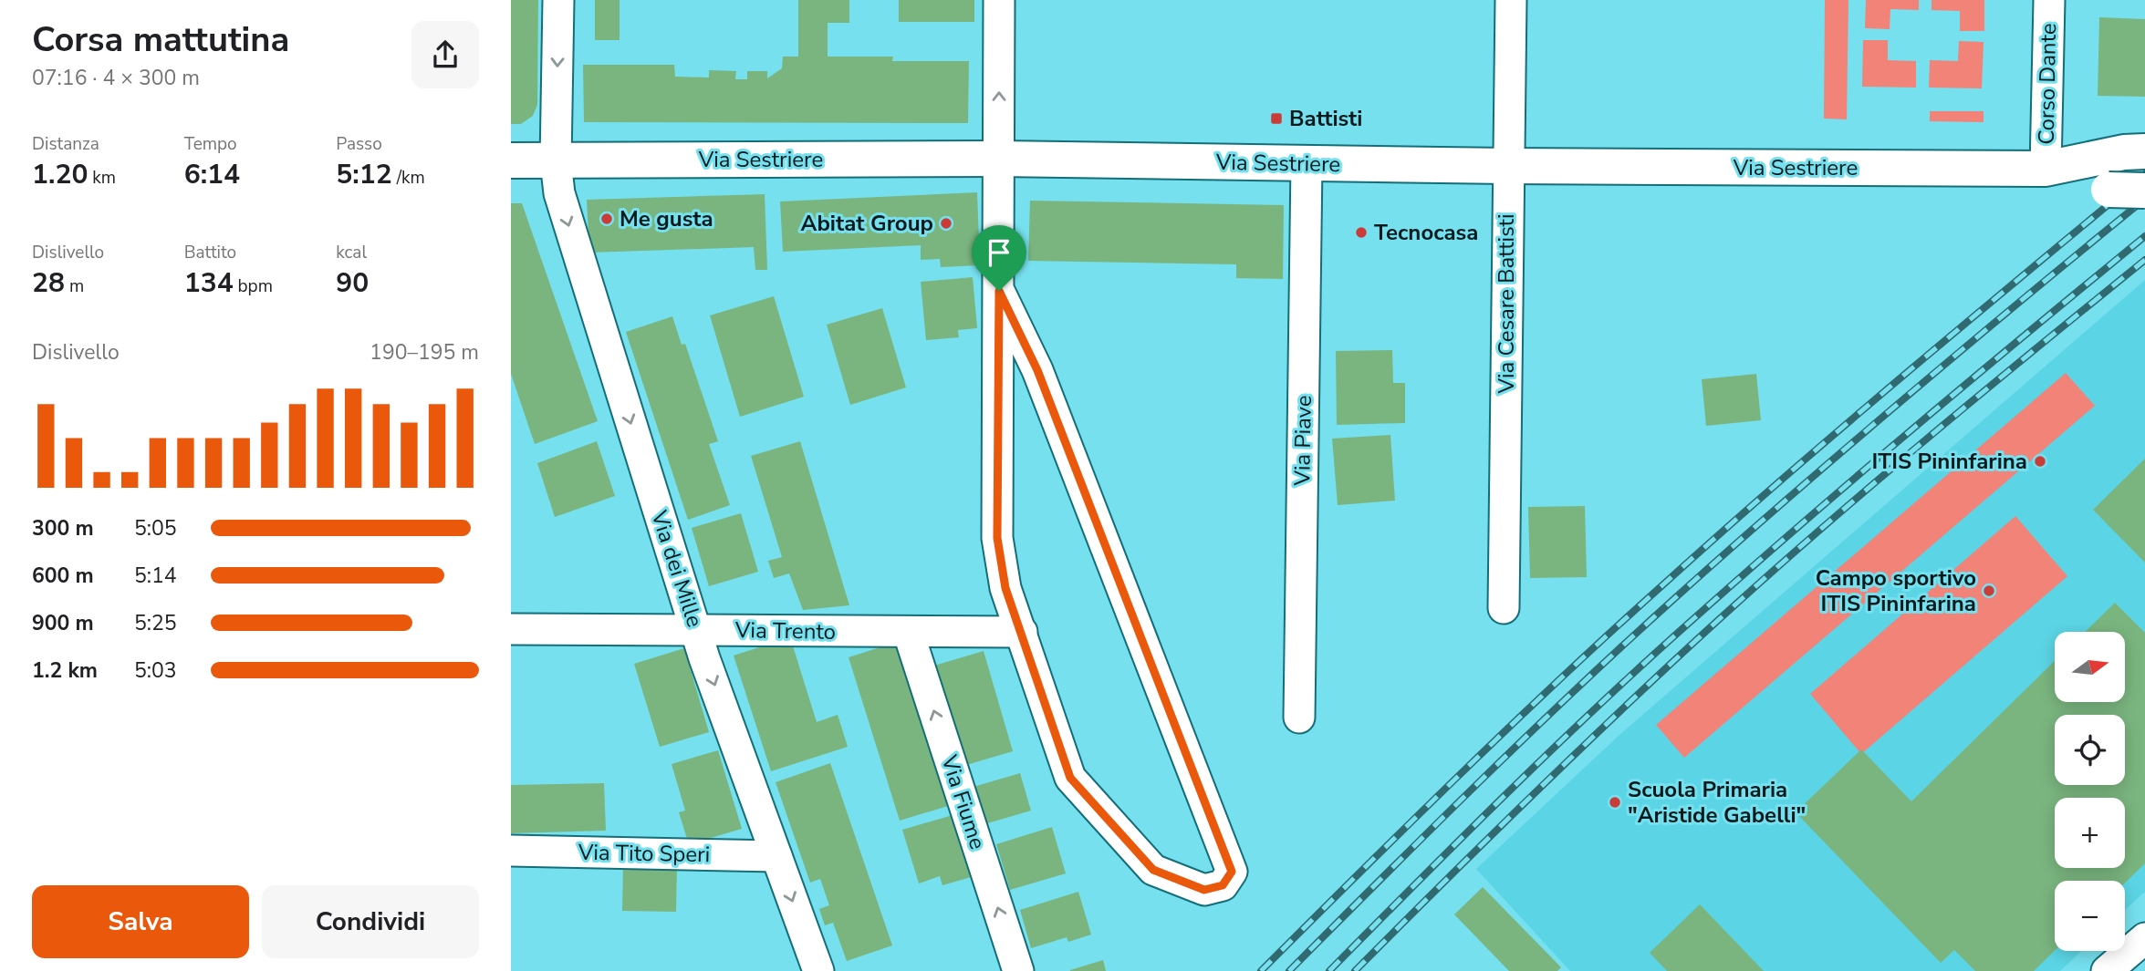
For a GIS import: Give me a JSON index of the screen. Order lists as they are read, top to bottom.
{
  "streets": {
    "main road": ["Via Sestriere"],
    "street": [
      "Corso Dante",
      "Via Cesare Battisti",
      "Via Piave",
      "Via dei Mille",
      "Via Trento",
      "Via Fiume",
      "Via Tito Speri"
    ]
  },
  "crossings": [
    ["Corso Dante", "Via Sestriere"],
    ["Via Sestriere", "Via Cesare Battisti"],
    ["Via Sestriere", "Via Piave"],
    ["Via Sestriere", "Via dei Mille"],
    ["Via dei Mille", "Via Trento"],
    ["Via dei Mille", "Via Tito Speri"],
    ["Via Trento", "Via Fiume"]
  ],
  "one_way": ["Via dei Mille", "Via Fiume"],
  "places": {
    "transit": ["Battisti"],
    "other": [
      "Me gusta",
      "Abitat Group",
      "Tecnocasa",
      "ITIS Pininfarina",
      "Campo sportivo ITIS Pininfarina",
      "Scuola Primaria \"Aristide Gabelli\""
    ]
  },
  "north": "right",
  "page": {
    "heading": ["Corsa mattutina", "07:16 · 4 × 300 m"],
    "stats": [
      ["Distanza", "1.20 km"],
      ["Tempo", "6:14"],
      ["Passo", "5:12 /km"],
      ["Dislivello", "28 m"],
      ["Battito", "134 bpm"],
      ["kcal", "90"]
    ],
    "chart": ["Dislivello", "190–195 m"],
    "list": [
      {
        "name": "300 m",
        "note": "5:05"
      },
      {
        "name": "600 m",
        "note": "5:14"
      },
      {
        "name": "900 m",
        "note": "5:25"
      },
      {
        "name": "1.2 km",
        "note": "5:03"
      }
    ],
    "map_buttons": ["+", "−"],
    "buttons": ["Salva", "Condividi"]
  }
}
